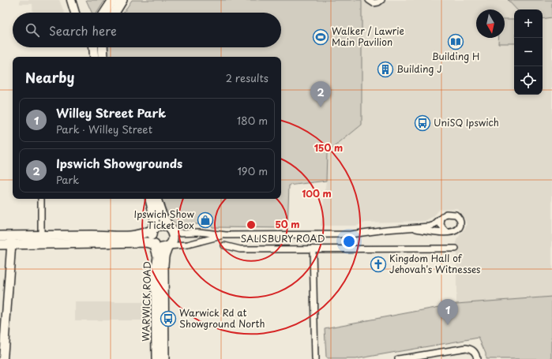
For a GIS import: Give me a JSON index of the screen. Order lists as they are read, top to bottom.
{
  "streets": {
    "main road": ["WARWICK ROAD"],
    "street": ["SALISBURY ROAD"]
  },
  "crossings": [
    ["SALISBURY ROAD", "WARWICK ROAD"]
  ],
  "places": {
    "sports": ["Walker / Lawrie Main Pavilion"],
    "library": ["Building H"],
    "building": ["Building J"],
    "bus stop": ["UniSQ Ipswich", "Warwick Rd at Showground North"],
    "shop": ["Ipswich Show Ticket Box"],
    "church": ["Kingdom Hall of Jehovah's Witnesses"]
  },
  "north": "bottom",
  "page": {
    "map_buttons": ["+", "−"],
    "search": "Search here",
    "heading": ["Nearby", "2 results"],
    "pins": ["2", "1"],
    "list": [
      {
        "mark": "1",
        "name": "Willey Street Park",
        "note": "Park · Willey Street",
        "value": "180 m"
      },
      {
        "mark": "2",
        "name": "Ipswich Showgrounds",
        "note": "Park",
        "value": "190 m"
      }
    ]
  },
  "rings": ["150 m", "100 m", "50 m"]
}
